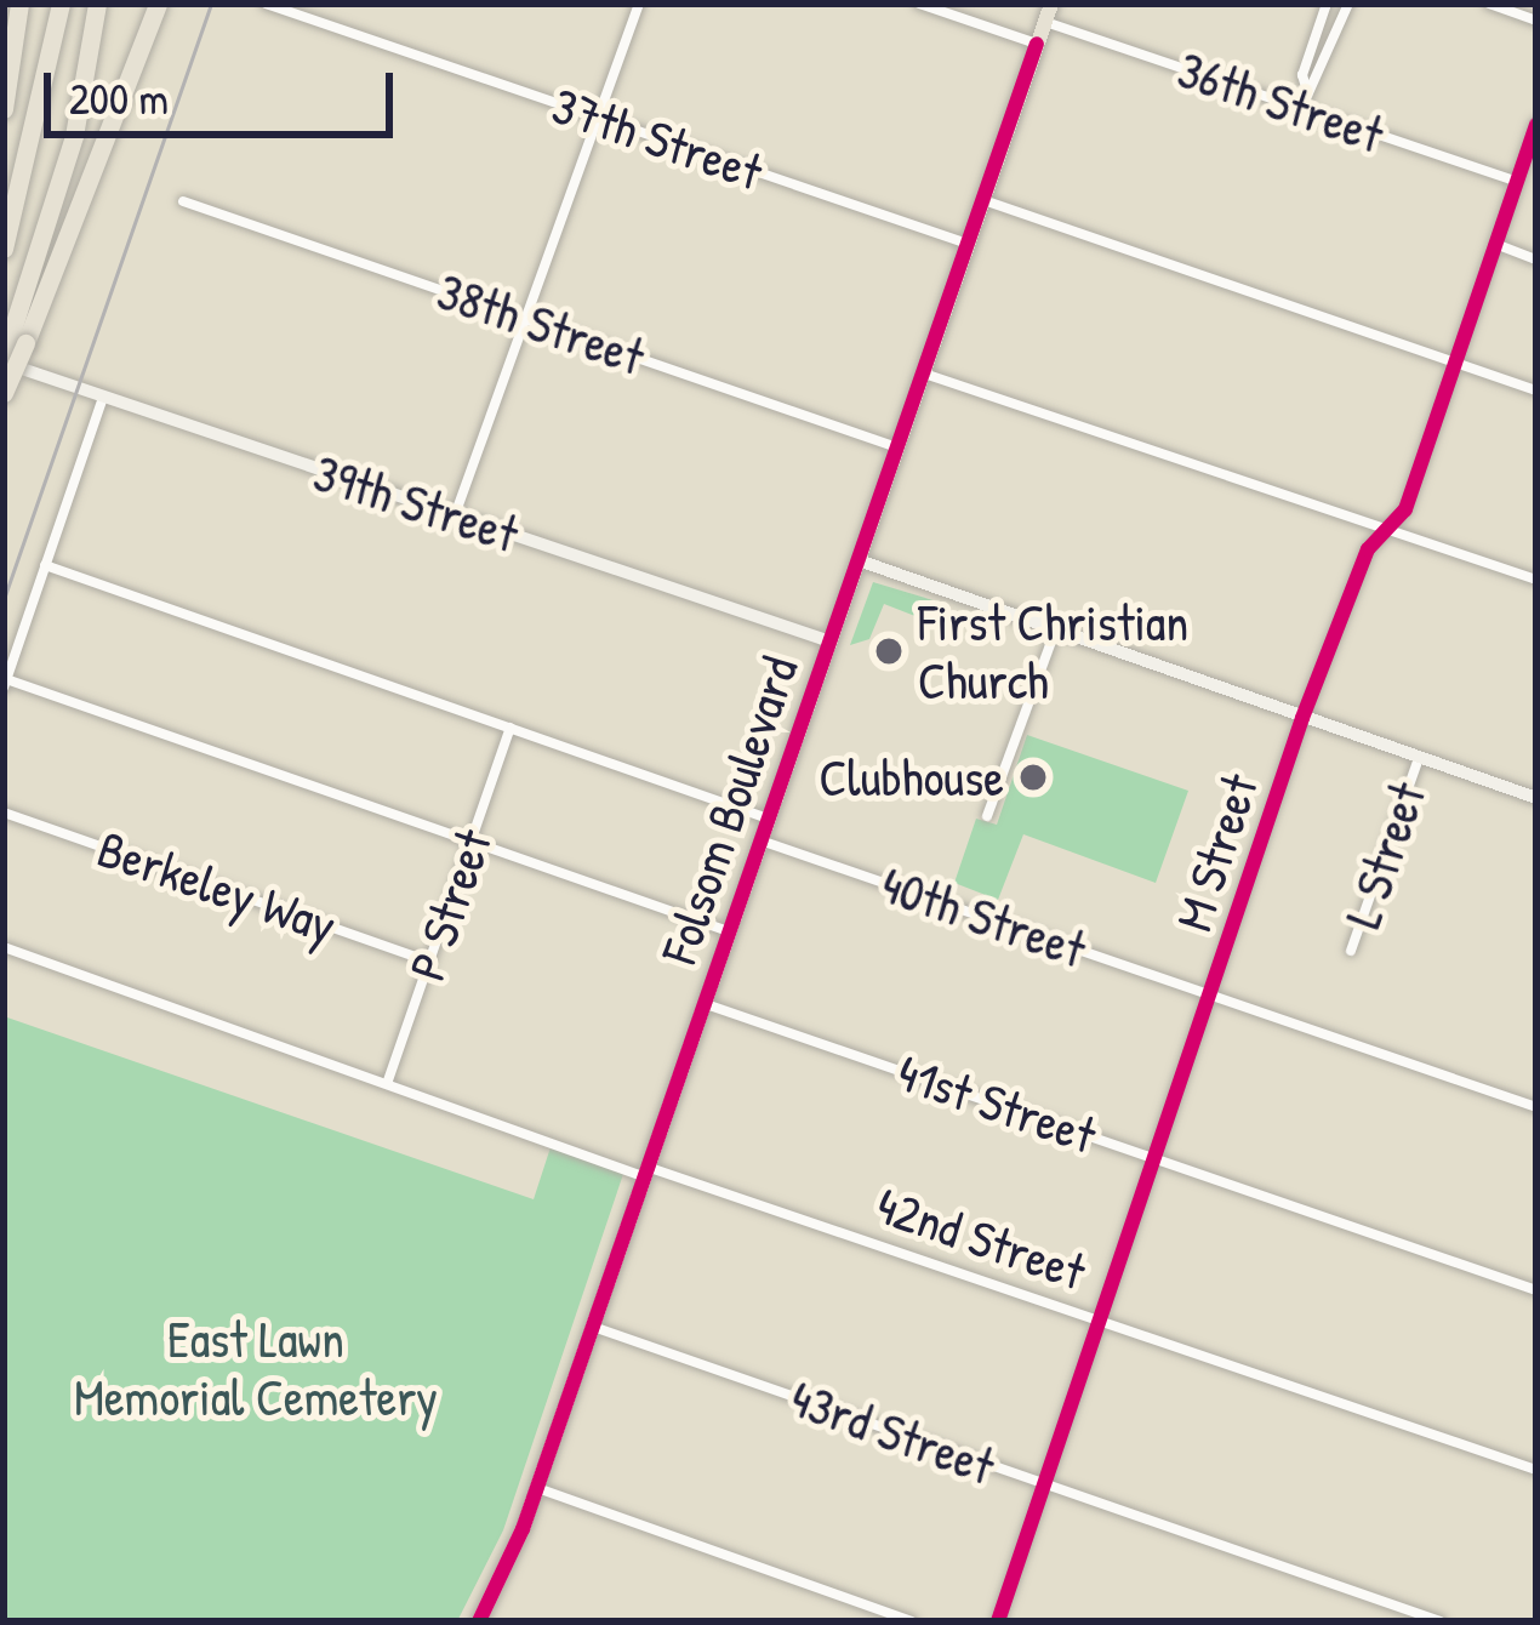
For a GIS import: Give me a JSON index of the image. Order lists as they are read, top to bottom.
{
  "streets": {
    "main road": ["Folsom Boulevard"],
    "street": [
      "36th Street",
      "37th Street",
      "38th Street",
      "39th Street",
      "M Street",
      "L Street",
      "Berkeley Way",
      "P Street",
      "40th Street",
      "41st Street",
      "42nd Street",
      "43rd Street"
    ]
  },
  "crossings": [
    ["36th Street", "Folsom Boulevard"],
    ["36th Street", "M Street"],
    ["37th Street", "Folsom Boulevard"],
    ["38th Street", "Folsom Boulevard"],
    ["39th Street", "Folsom Boulevard"],
    ["Folsom Boulevard", "40th Street"],
    ["Folsom Boulevard", "41st Street"],
    ["Folsom Boulevard", "42nd Street"],
    ["Folsom Boulevard", "43rd Street"],
    ["M Street", "40th Street"],
    ["M Street", "41st Street"],
    ["M Street", "42nd Street"],
    ["M Street", "43rd Street"],
    ["Berkeley Way", "P Street"],
    ["P Street", "42nd Street"]
  ],
  "parks": ["East Lawn Memorial Cemetery"],
  "places": ["First Christian Church", "Clubhouse"],
  "scale_bar": "200 m"
}
